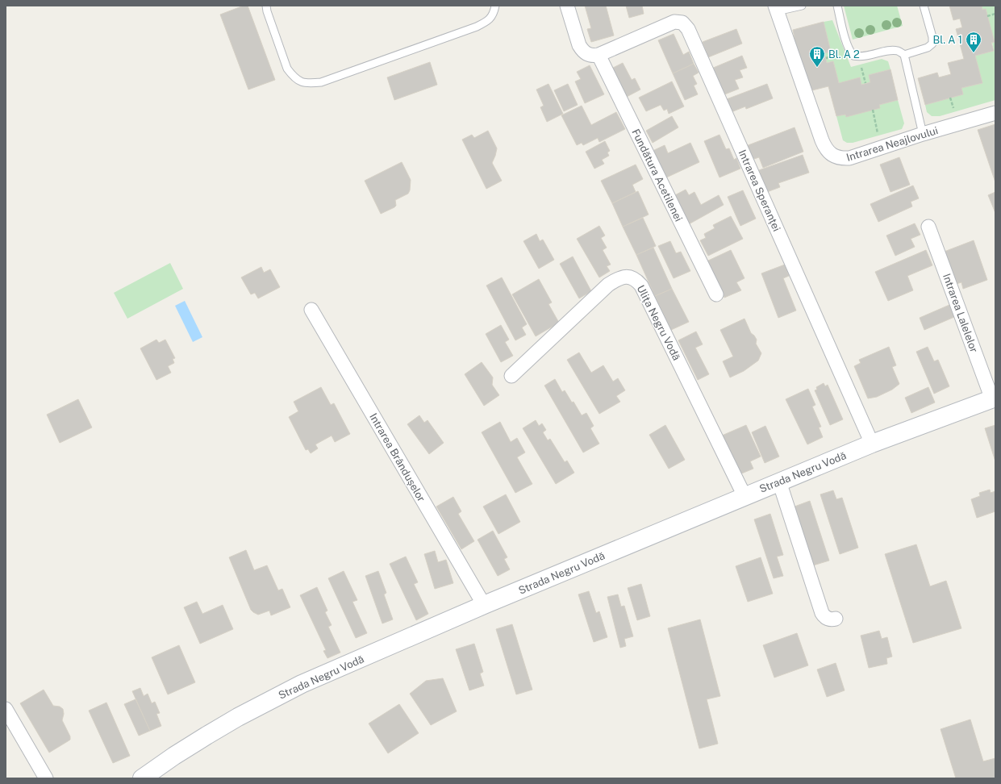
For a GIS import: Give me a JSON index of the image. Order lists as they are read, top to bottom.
{
  "streets": {
    "street": [
      "Intrarea Neajlovului",
      "Fundătura Acetilenei",
      "Intrarea Speranței",
      "Intrarea Lalelelor",
      "Ulița Negru Vodă",
      "Intrarea Brândușelor",
      "Strada Negru Vodă"
    ]
  },
  "crossings": [
    ["Fundătura Acetilenei", "Intrarea Speranței"],
    ["Intrarea Speranței", "Strada Negru Vodă"],
    ["Intrarea Lalelelor", "Strada Negru Vodă"],
    ["Ulița Negru Vodă", "Strada Negru Vodă"],
    ["Intrarea Brândușelor", "Strada Negru Vodă"]
  ],
  "places": {
    "building": ["Bl. A 1", "Bl. A 2"]
  }
}
